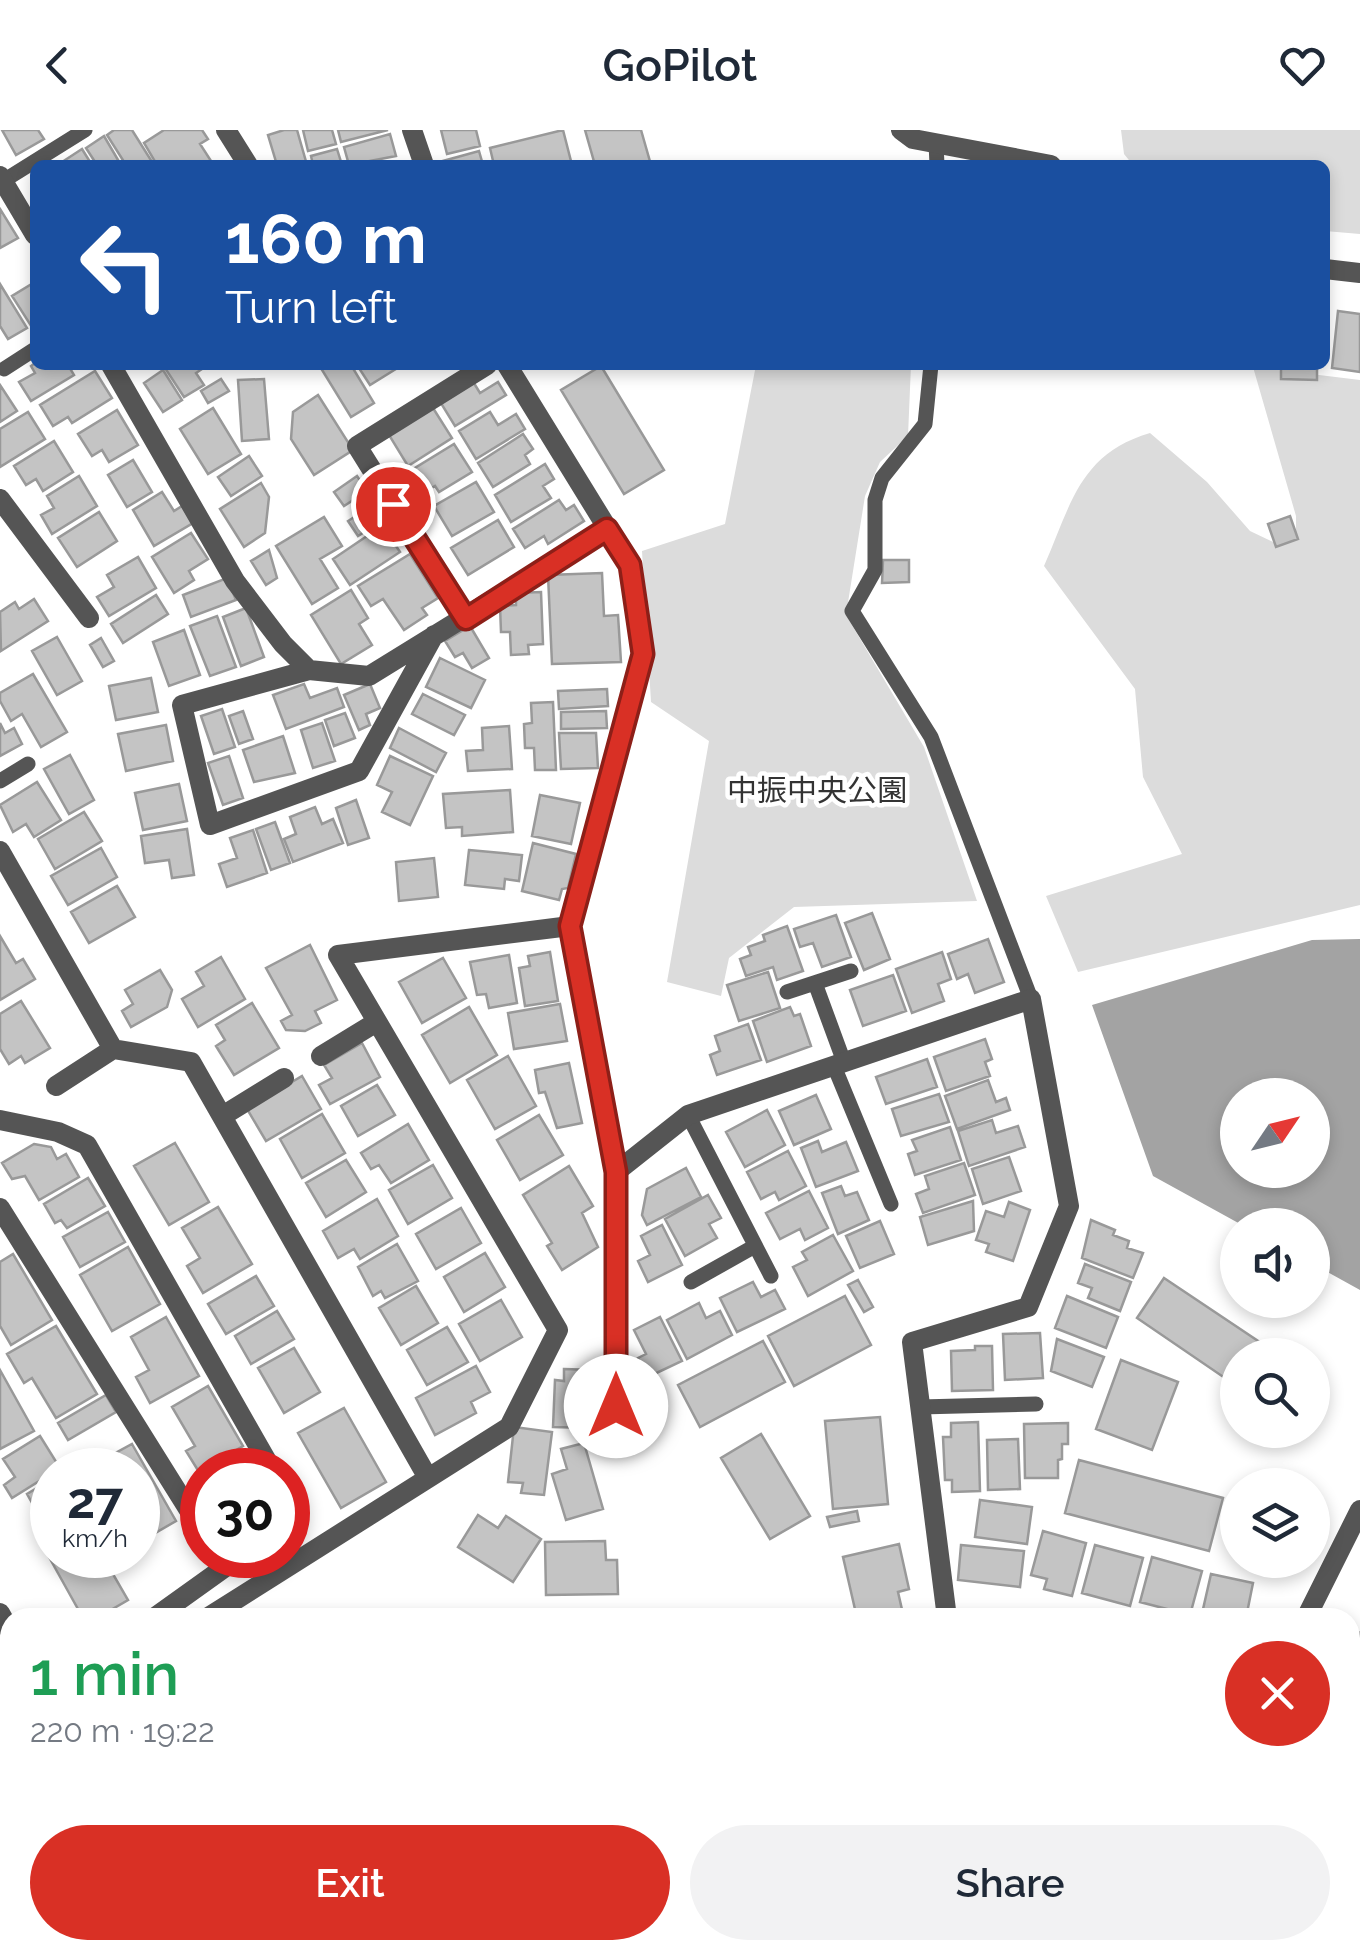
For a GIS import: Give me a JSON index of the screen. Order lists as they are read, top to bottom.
{
  "parks": ["中振中央公園"],
  "north": "top right",
  "page": {
    "header": "GoPilot",
    "turn": ["160 m", "Turn left"],
    "speed": "27 km/h",
    "limit": "30",
    "heading": ["1 min", "220 m · 19:22"],
    "buttons": ["Exit", "Share"]
  }
}
